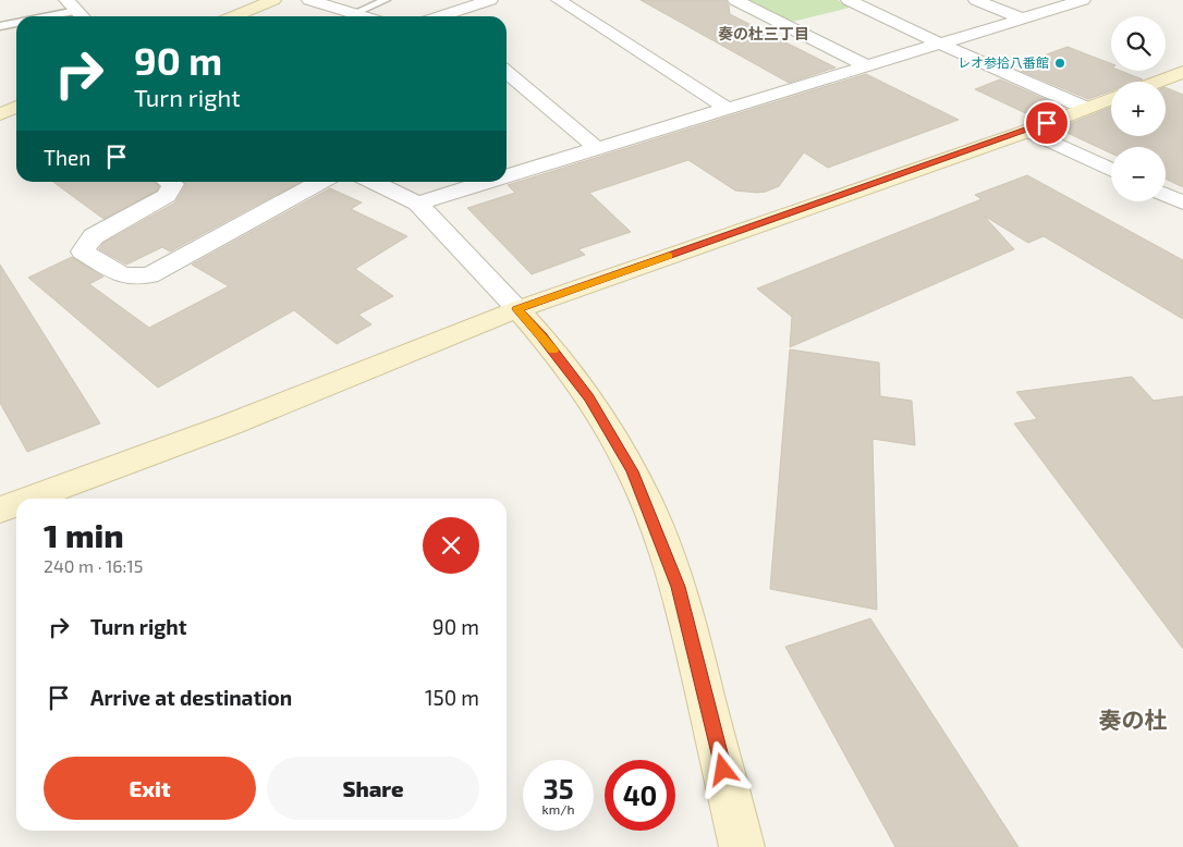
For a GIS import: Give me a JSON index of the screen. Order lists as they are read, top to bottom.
{
  "districts": ["奏の杜三丁目", "奏の杜"],
  "places": ["レオ参拾八番館"],
  "page": {
    "map_buttons": ["+", "−"],
    "turn": ["90 m", "Turn right"],
    "then": "Then",
    "heading": ["1 min", "240 m · 16:15"],
    "list": [
      {
        "name": "Turn right",
        "value": "90 m"
      },
      {
        "name": "Arrive at destination",
        "value": "150 m"
      }
    ],
    "buttons": ["Exit", "Share"],
    "speed": "35 km/h",
    "limit": "40"
  }
}
